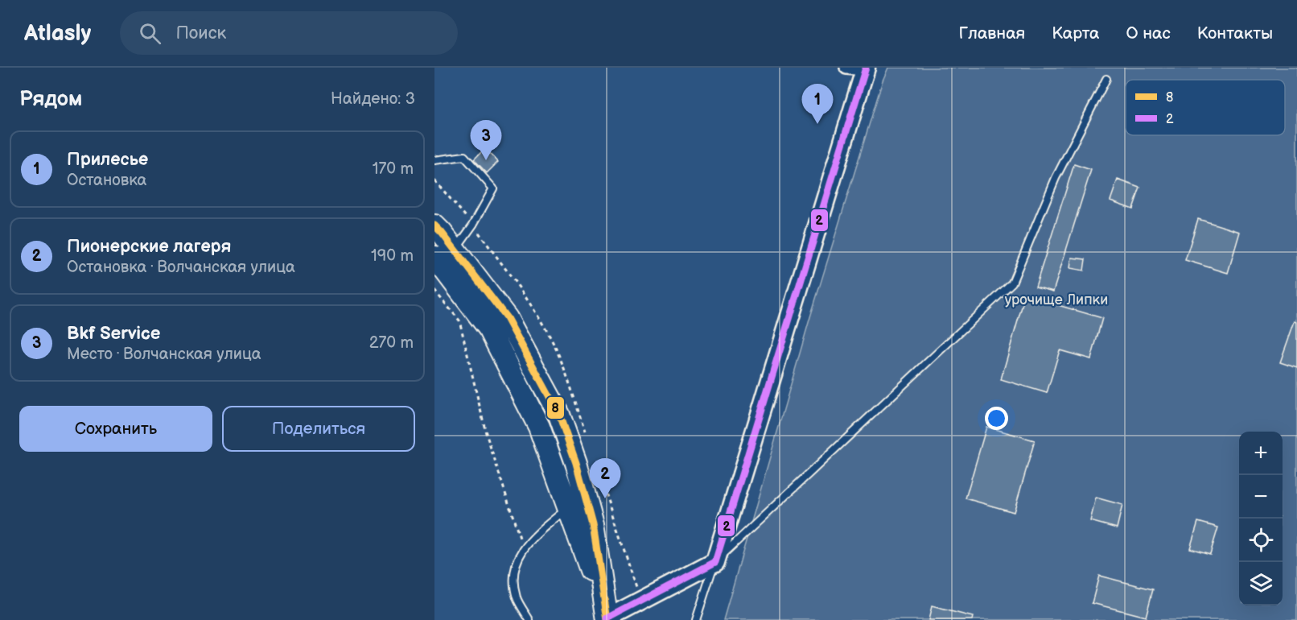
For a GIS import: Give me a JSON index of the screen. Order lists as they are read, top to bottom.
{
  "parks": ["урочище Липки"],
  "lines": ["transit line 2", "transit line 8"],
  "legend": ["8", "2"],
  "page": {
    "header": "Atlasly",
    "search": "Поиск",
    "nav": [
      "Главная",
      "Карта",
      "О нас",
      "Контакты"
    ],
    "heading": ["Рядом", "Найдено: 3"],
    "pins": ["1", "3", "2"],
    "list": [
      {
        "mark": "1",
        "name": "Прилесье",
        "note": "Остановка",
        "value": "170 m"
      },
      {
        "mark": "2",
        "name": "Пионерские лагеря",
        "note": "Остановка · Волчанская улица",
        "value": "190 m"
      },
      {
        "mark": "3",
        "name": "Bkf Service",
        "note": "Место · Волчанская улица",
        "value": "270 m"
      }
    ],
    "buttons": ["Сохранить", "Поделиться"],
    "map_buttons": ["+", "−"]
  }
}
